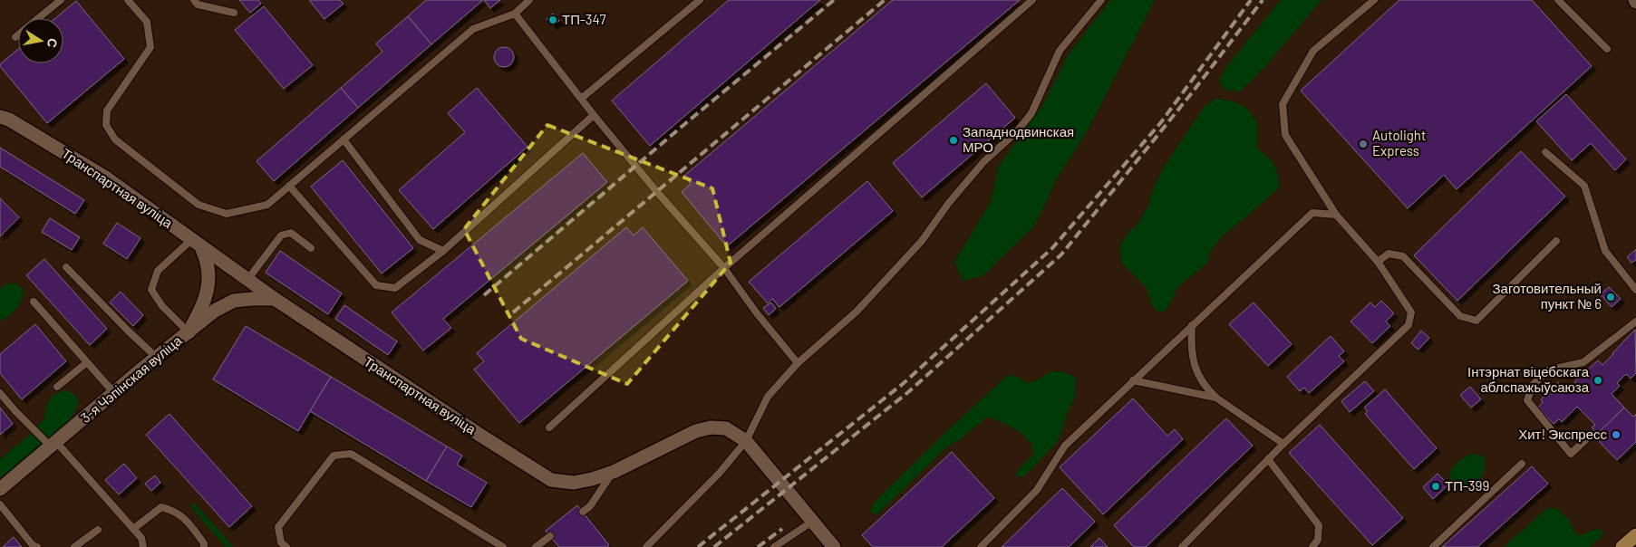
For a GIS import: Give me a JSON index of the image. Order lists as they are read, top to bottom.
{
  "streets": {
    "main road": ["Транспартная вуліца", "3-я Чэпінская вуліца"]
  },
  "crossings": [
    ["Транспартная вуліца", "3-я Чэпінская вуліца"]
  ],
  "places": [
    "ТП-347",
    "Западнодвинская МРО",
    "Autolight Express",
    "Заготовительный пункт № 6",
    "Інтэрнат віцебскага аблспажыўсаюза",
    "Хит! Экспресс",
    "ТП-399"
  ],
  "north": "right"
}
